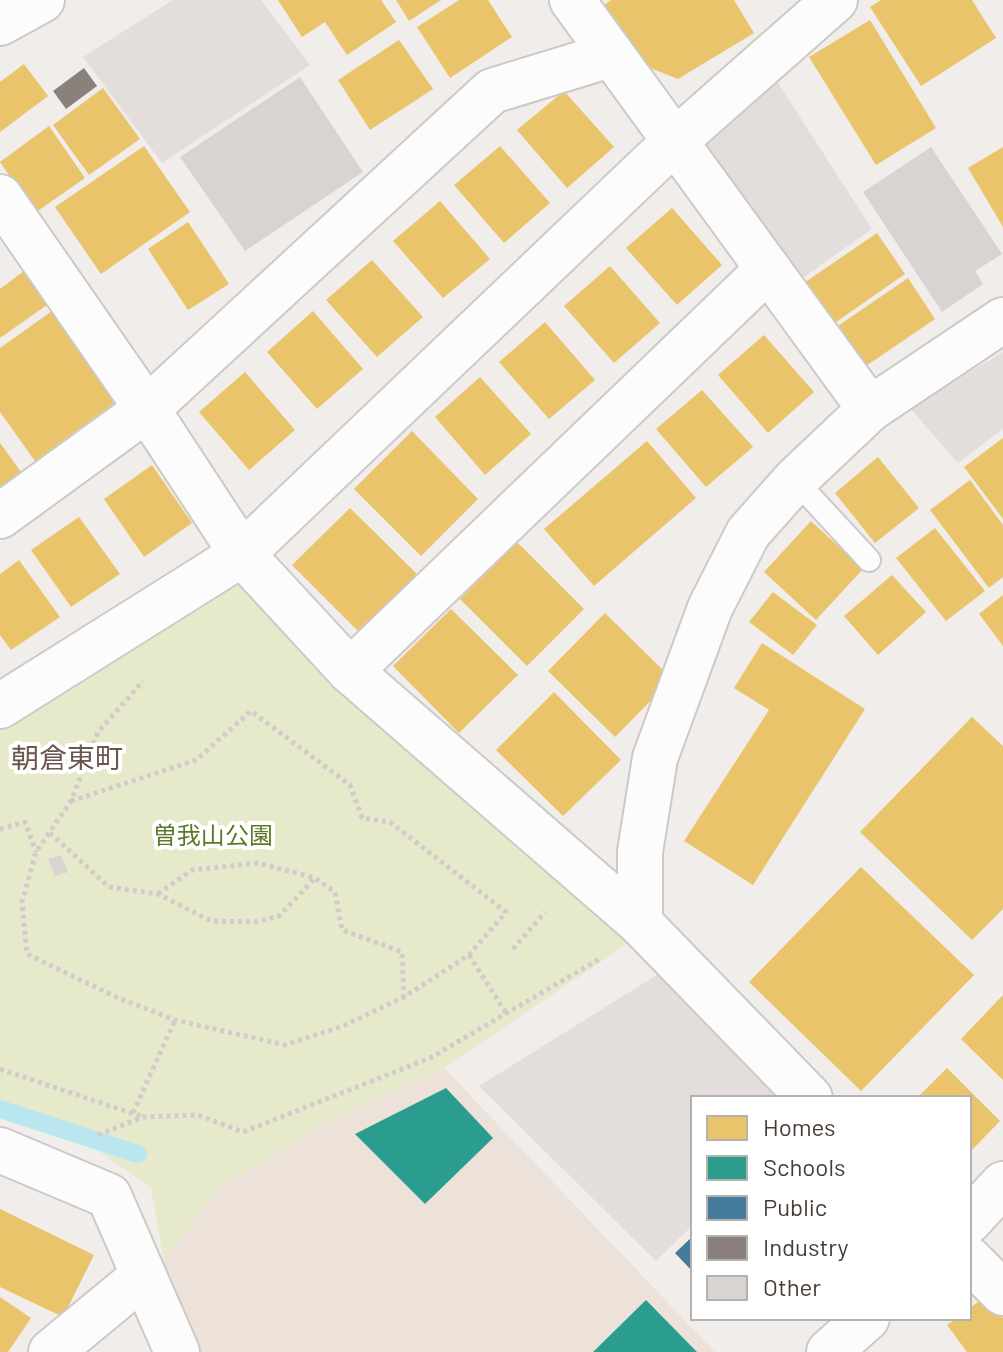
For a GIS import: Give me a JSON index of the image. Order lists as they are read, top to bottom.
{
  "districts": ["朝倉東町"],
  "parks": ["曽我山公園"],
  "legend": [
    "Homes",
    "Schools",
    "Public",
    "Industry",
    "Other"
  ]
}
